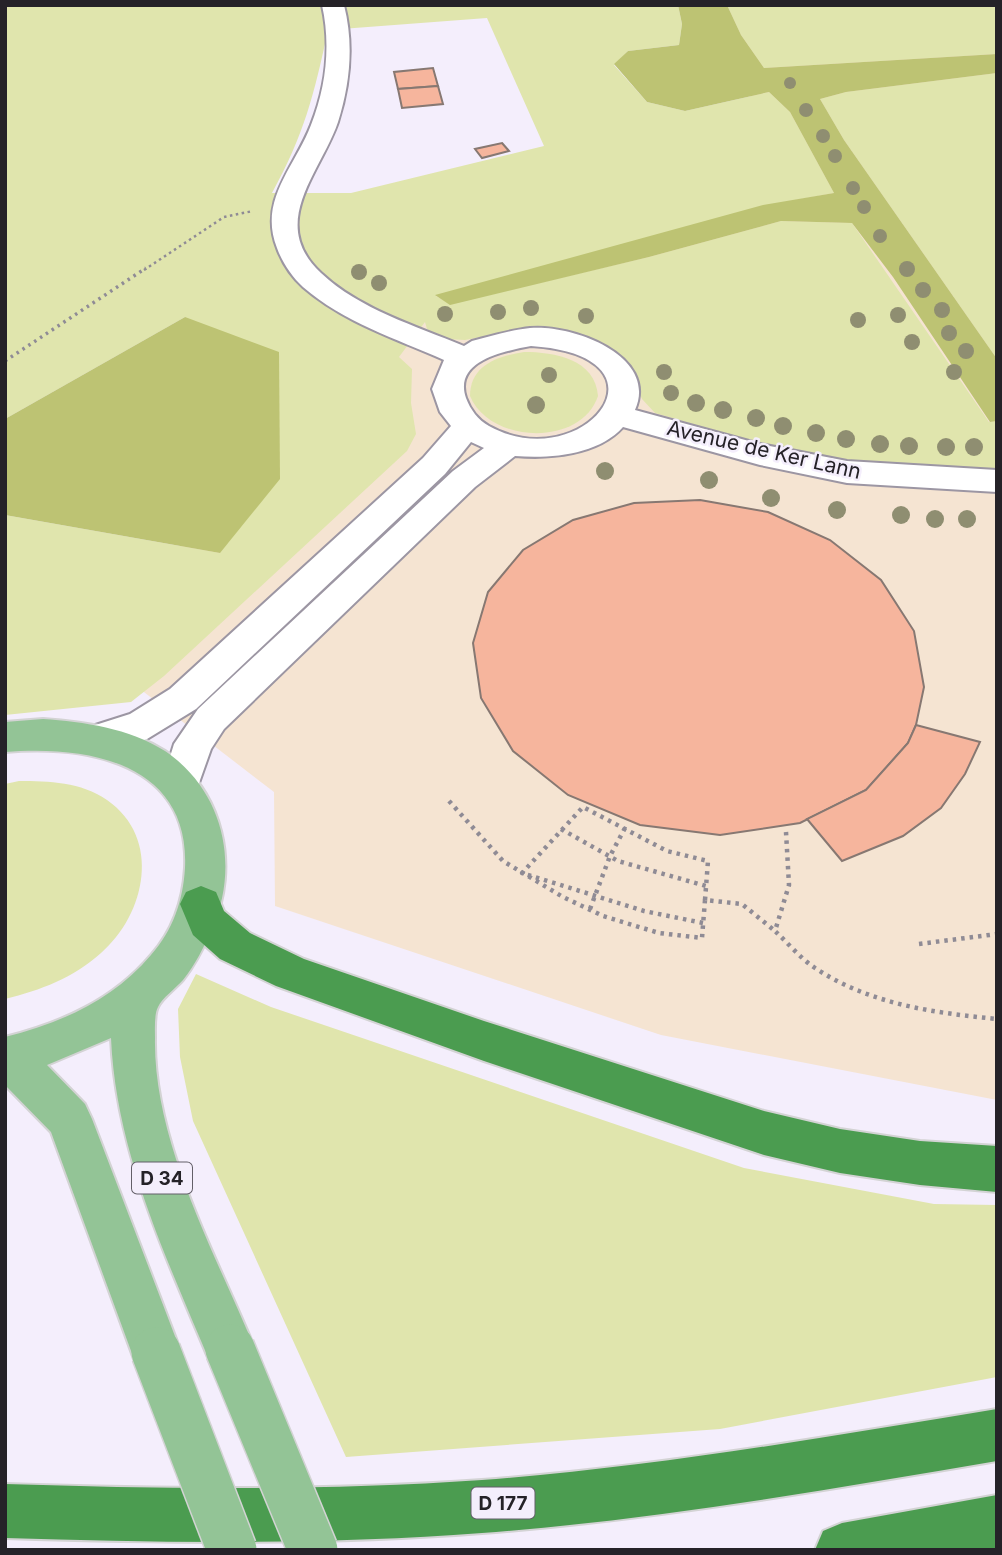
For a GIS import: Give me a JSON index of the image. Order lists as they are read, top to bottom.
{
  "streets": {
    "highway": ["D 177"],
    "main road": ["D 34"],
    "street": ["Avenue de Ker Lann"]
  }
}
